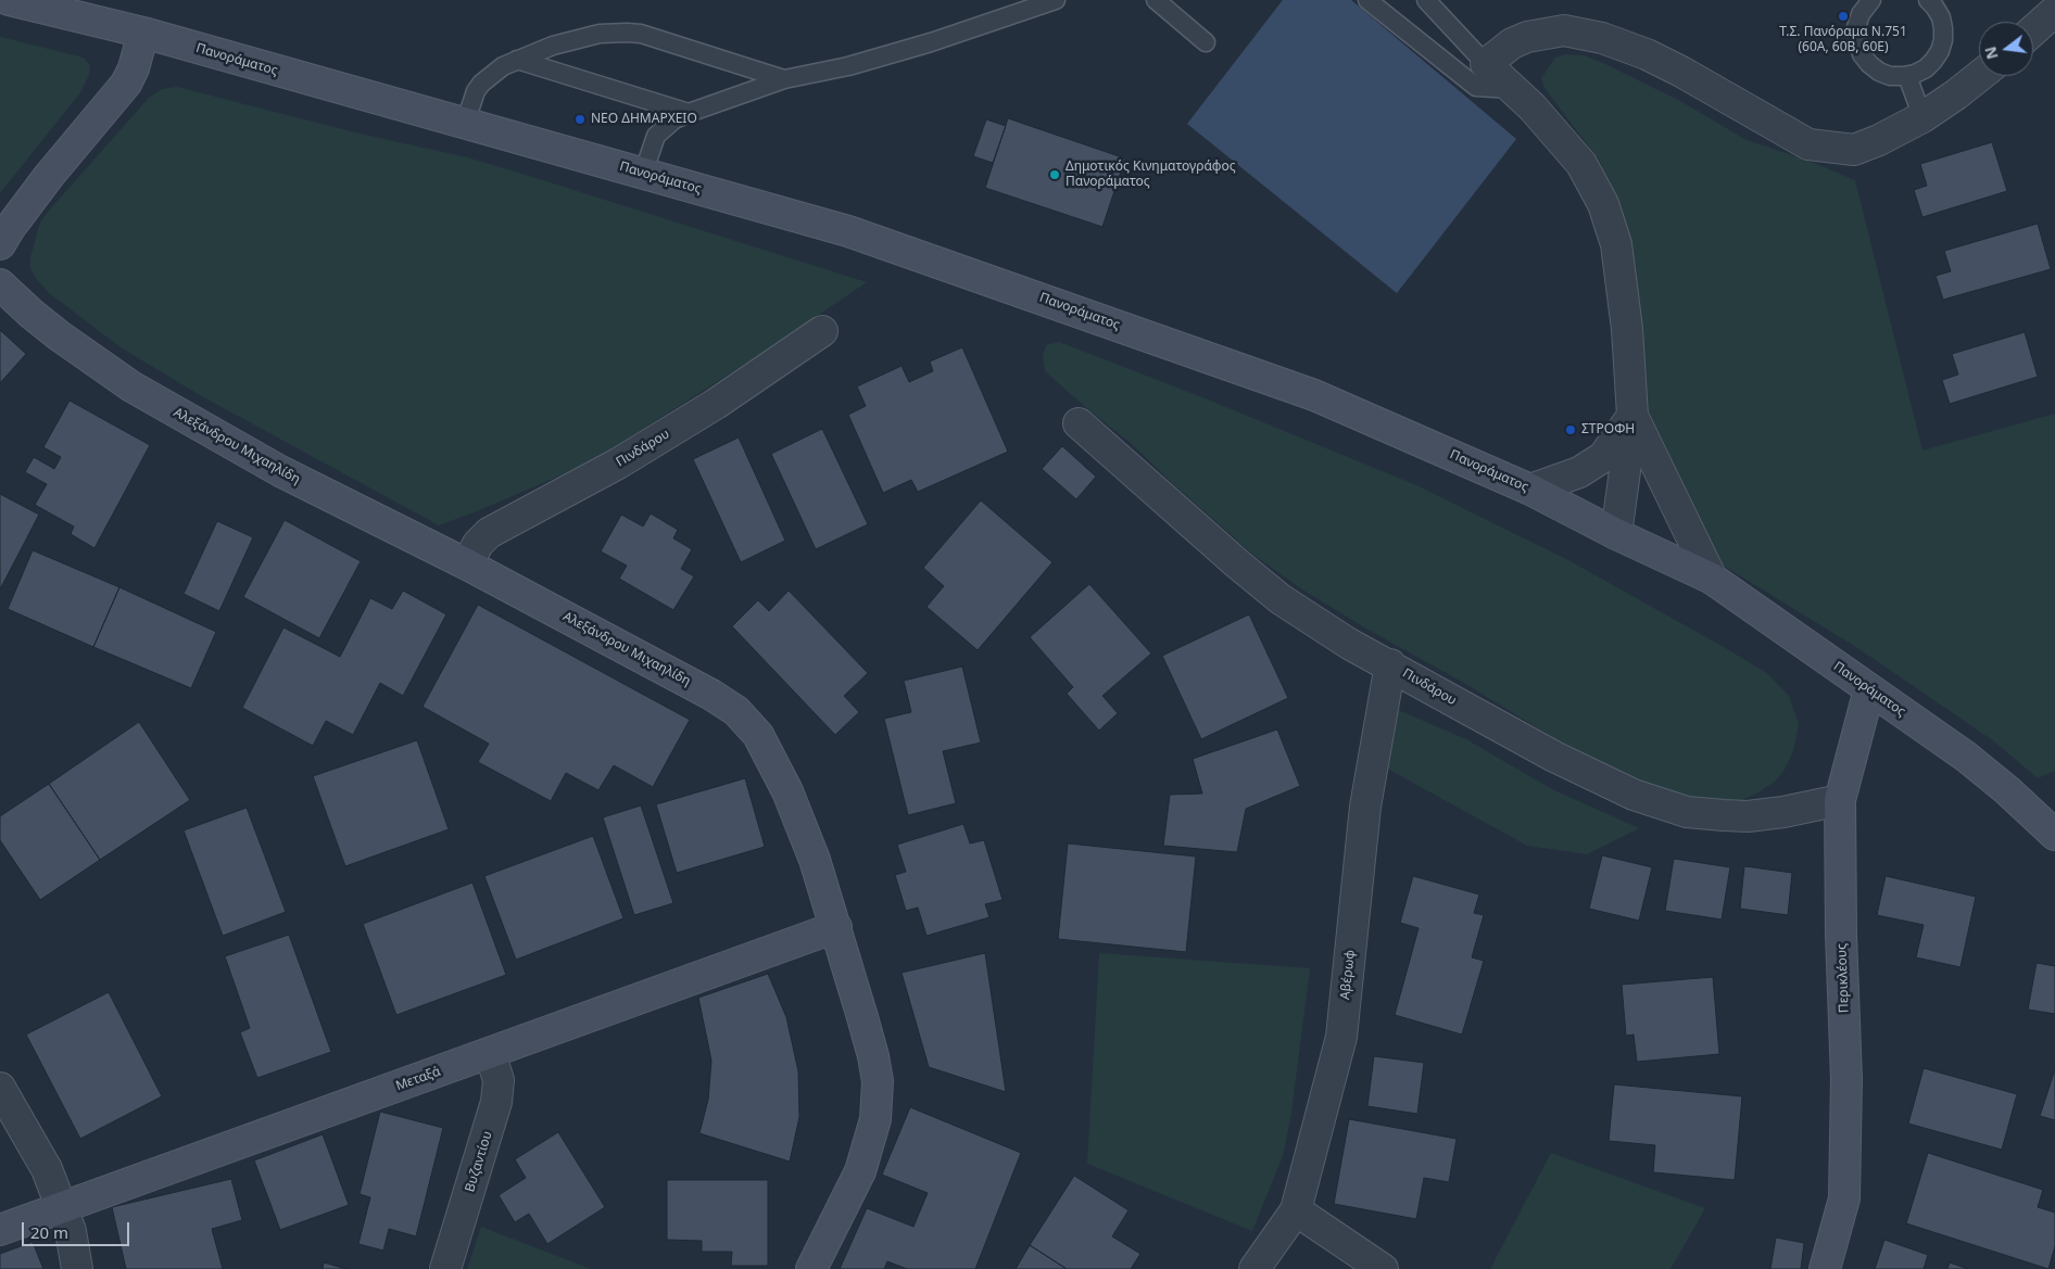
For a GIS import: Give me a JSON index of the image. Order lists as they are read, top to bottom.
{
  "streets": {
    "street": [
      "Πανοράματος",
      "Aλεξάνδρου Mιχαηλίδη",
      "Πινδάρου",
      "Αβέρωφ",
      "Περικλέους",
      "Μεταξά",
      "Βυζαντίου"
    ]
  },
  "crossings": [
    ["Πανοράματος", "Περικλέους"],
    ["Aλεξάνδρου Mιχαηλίδη", "Πινδάρου"],
    ["Aλεξάνδρου Mιχαηλίδη", "Μεταξά"],
    ["Πινδάρου", "Αβέρωφ"],
    ["Πινδάρου", "Περικλέους"],
    ["Μεταξά", "Βυζαντίου"]
  ],
  "places": [
    "Τ.Σ. Πανόραμα Ν.751 (60A, 60B, 60E)",
    "ΝΕΟ ΔΗΜΑΡΧΕΙΟ",
    "Δημοτικός Κινηματογράφος Πανοράματος",
    "ΣΤΡΟΦΗ"
  ],
  "scale_bar": "20 m",
  "north": "left"
}
